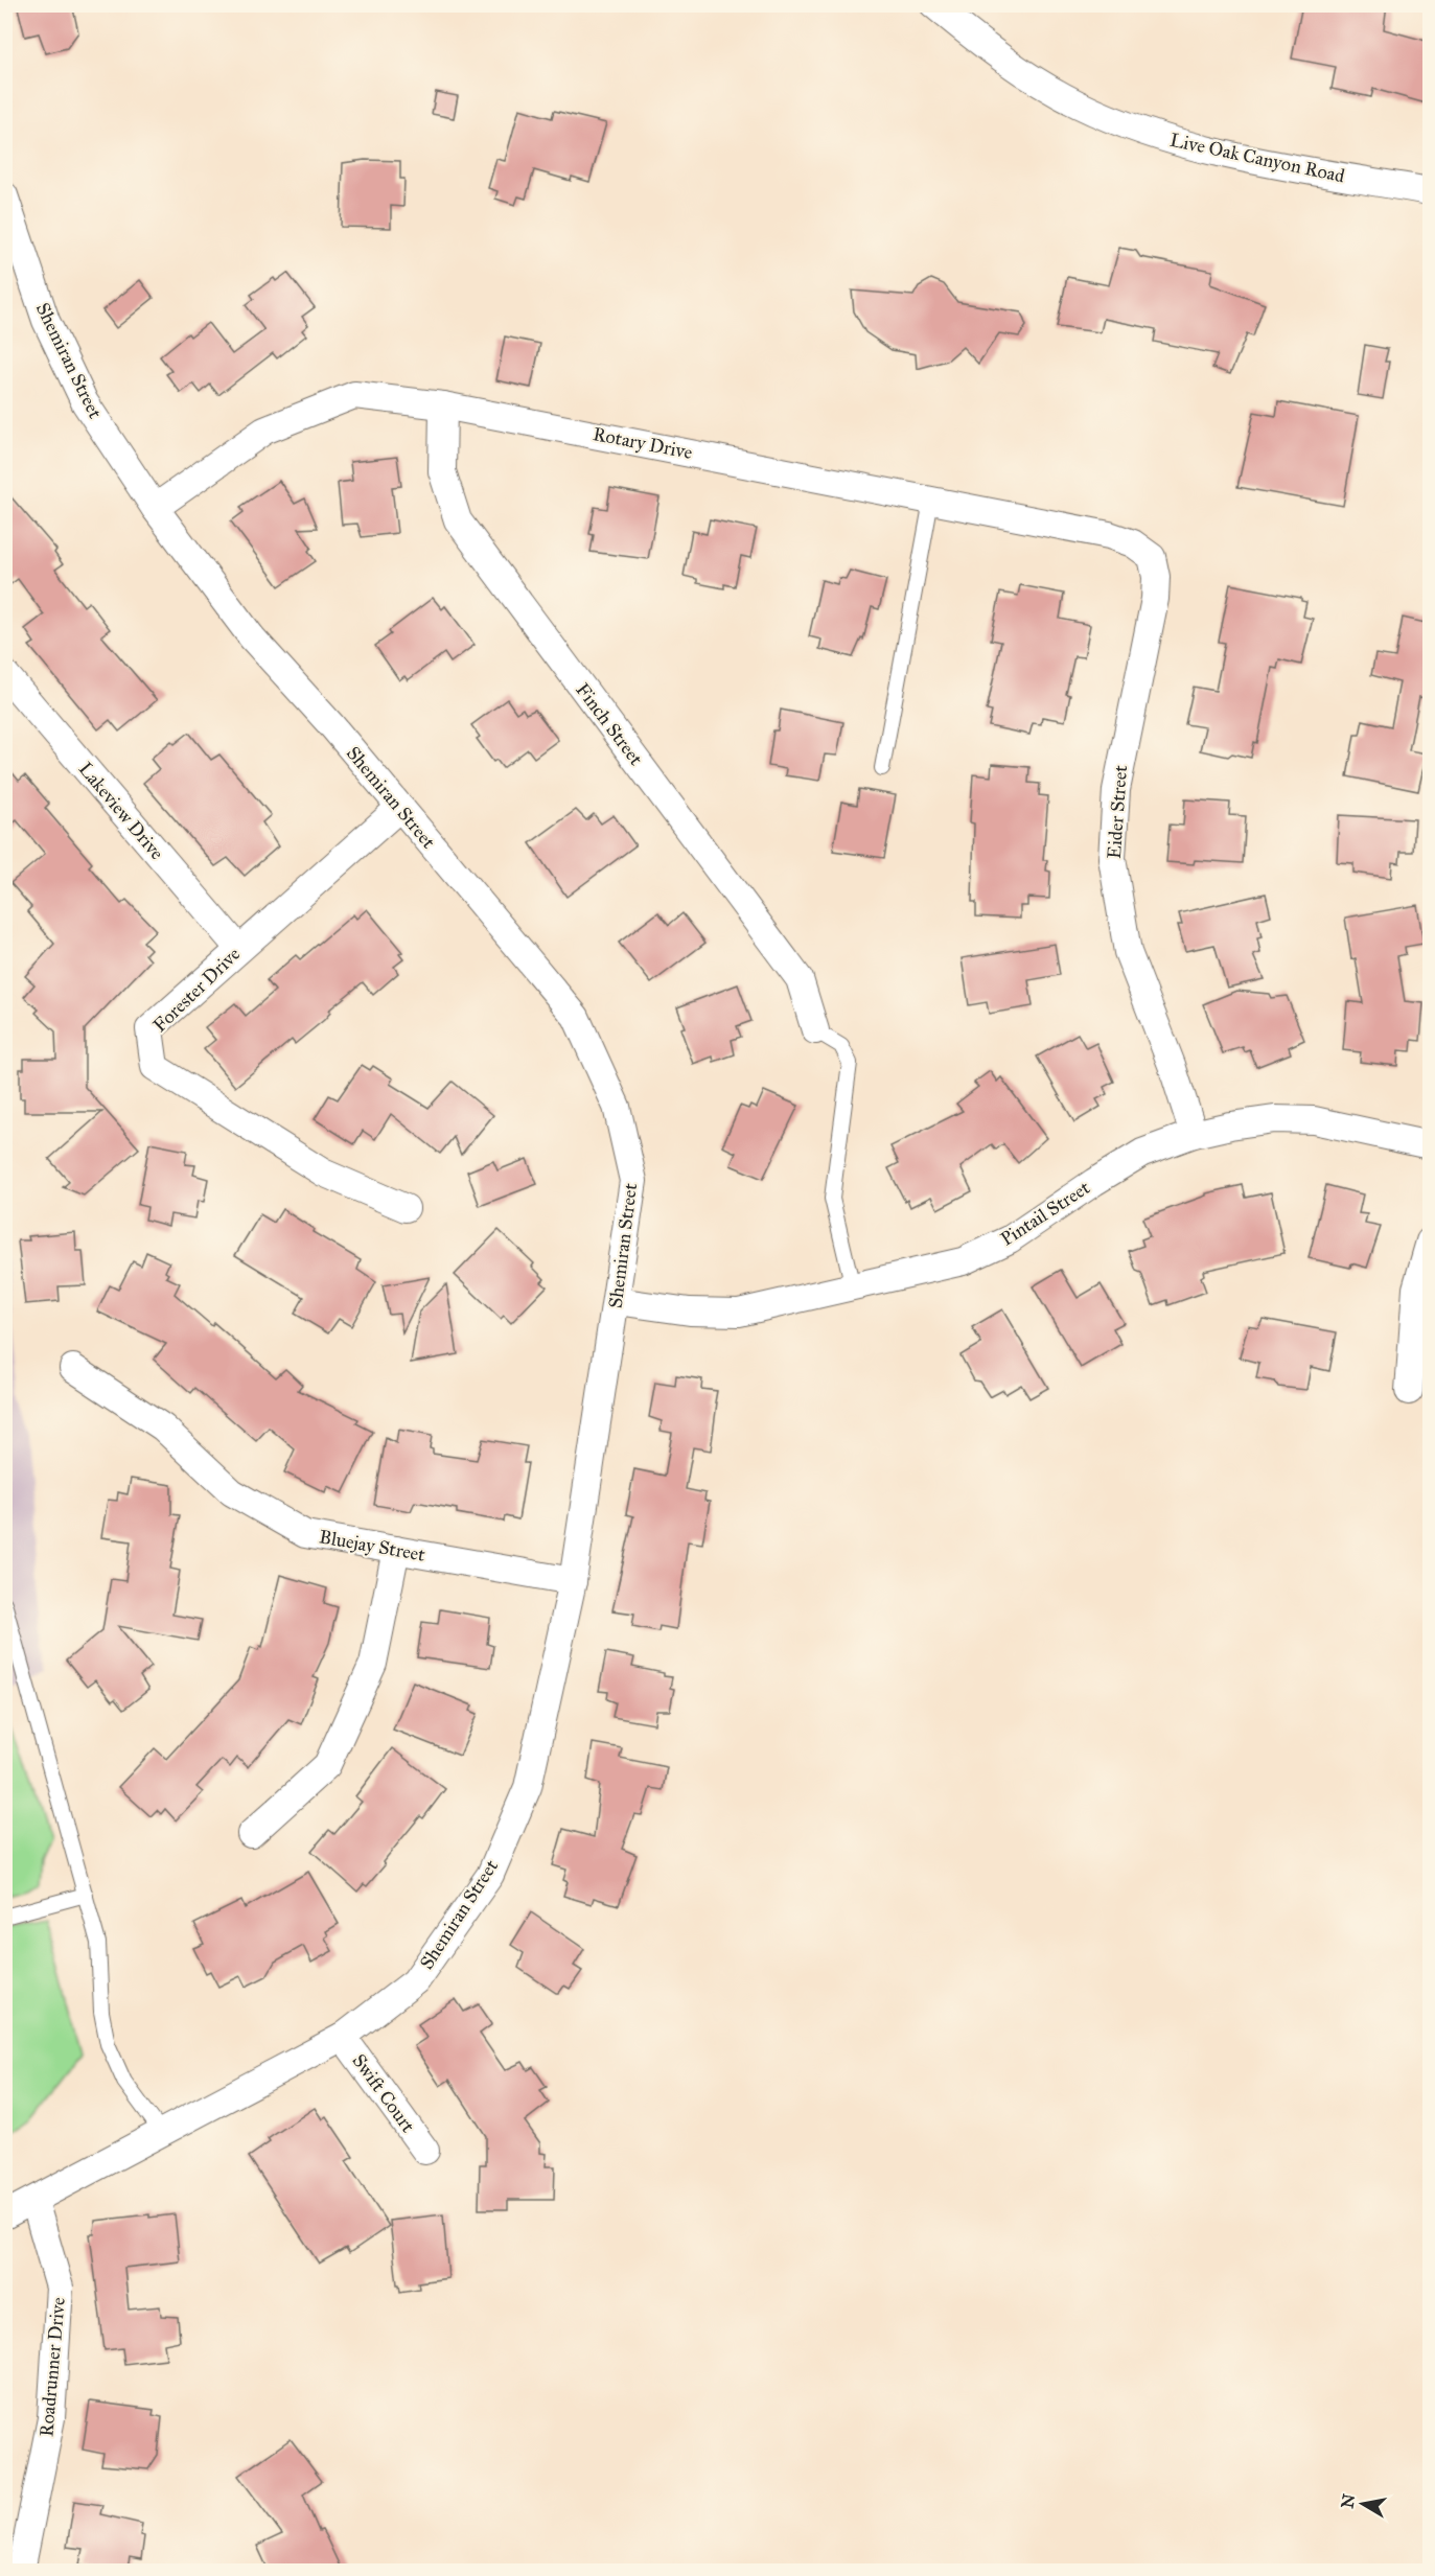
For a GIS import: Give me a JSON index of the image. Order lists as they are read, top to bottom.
{
  "streets": {
    "street": [
      "Live Oak Canyon Road",
      "Shemiran Street",
      "Rotary Drive",
      "Finch Street",
      "Lakeview Drive",
      "Eider Street",
      "Forester Drive",
      "Pintail Street",
      "Bluejay Street",
      "Swift Court",
      "Roadrunner Drive"
    ]
  },
  "crossings": [
    ["Shemiran Street", "Rotary Drive"],
    ["Shemiran Street", "Forester Drive"],
    ["Shemiran Street", "Pintail Street"],
    ["Shemiran Street", "Bluejay Street"],
    ["Shemiran Street", "Swift Court"],
    ["Shemiran Street", "Roadrunner Drive"],
    ["Rotary Drive", "Finch Street"],
    ["Rotary Drive", "Eider Street"],
    ["Lakeview Drive", "Forester Drive"],
    ["Eider Street", "Pintail Street"]
  ],
  "north": "left"
}
